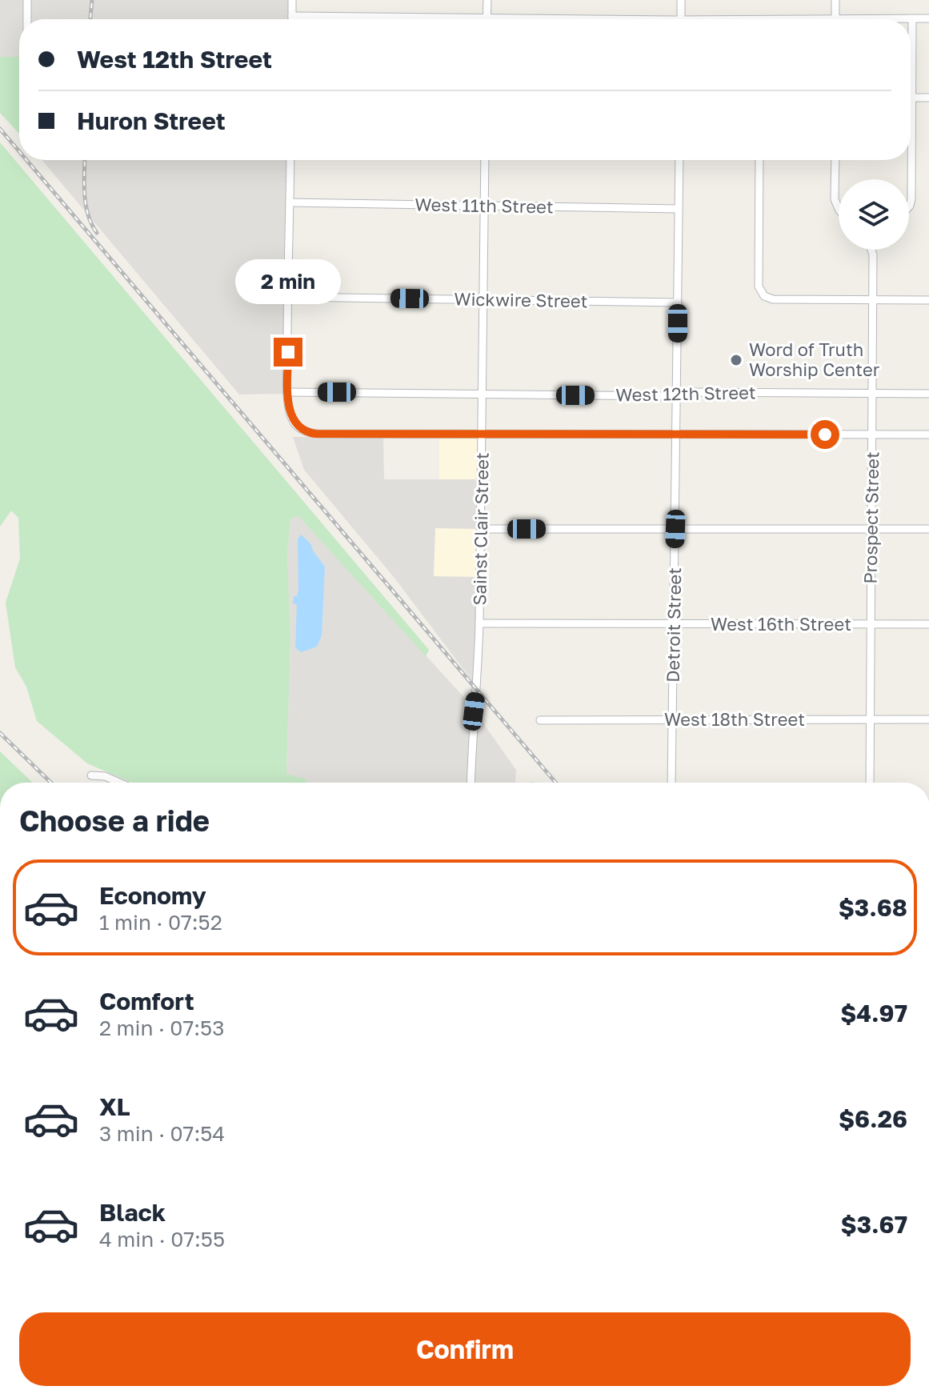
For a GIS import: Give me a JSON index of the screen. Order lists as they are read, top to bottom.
{
  "streets": {
    "street": [
      "West 11th Street",
      "Wickwire Street",
      "West 12th Street",
      "Prospect Street",
      "Sainst Clair Street",
      "West 16th Street",
      "Detroit Street",
      "West 18th Street"
    ]
  },
  "crossings": [
    ["West 11th Street", "Sainst Clair Street"],
    ["West 11th Street", "Detroit Street"],
    ["Wickwire Street", "Sainst Clair Street"],
    ["Wickwire Street", "Detroit Street"],
    ["West 12th Street", "Prospect Street"],
    ["West 12th Street", "Sainst Clair Street"],
    ["West 12th Street", "Detroit Street"],
    ["Prospect Street", "West 16th Street"],
    ["Prospect Street", "West 18th Street"],
    ["Sainst Clair Street", "West 16th Street"],
    ["West 16th Street", "Detroit Street"],
    ["Detroit Street", "West 18th Street"]
  ],
  "places": ["Word of Truth Worship Center"],
  "page": {
    "banner": ["West 12th Street", "Huron Street"],
    "bubble": "2 min",
    "heading": "Choose a ride",
    "list": [
      {
        "name": "Economy",
        "note": "1 min · 07:52",
        "value": "$3.68"
      },
      {
        "name": "Comfort",
        "note": "2 min · 07:53",
        "value": "$4.97"
      },
      {
        "name": "XL",
        "note": "3 min · 07:54",
        "value": "$6.26"
      },
      {
        "name": "Black",
        "note": "4 min · 07:55",
        "value": "$3.67"
      }
    ],
    "buttons": "Confirm"
  }
}
